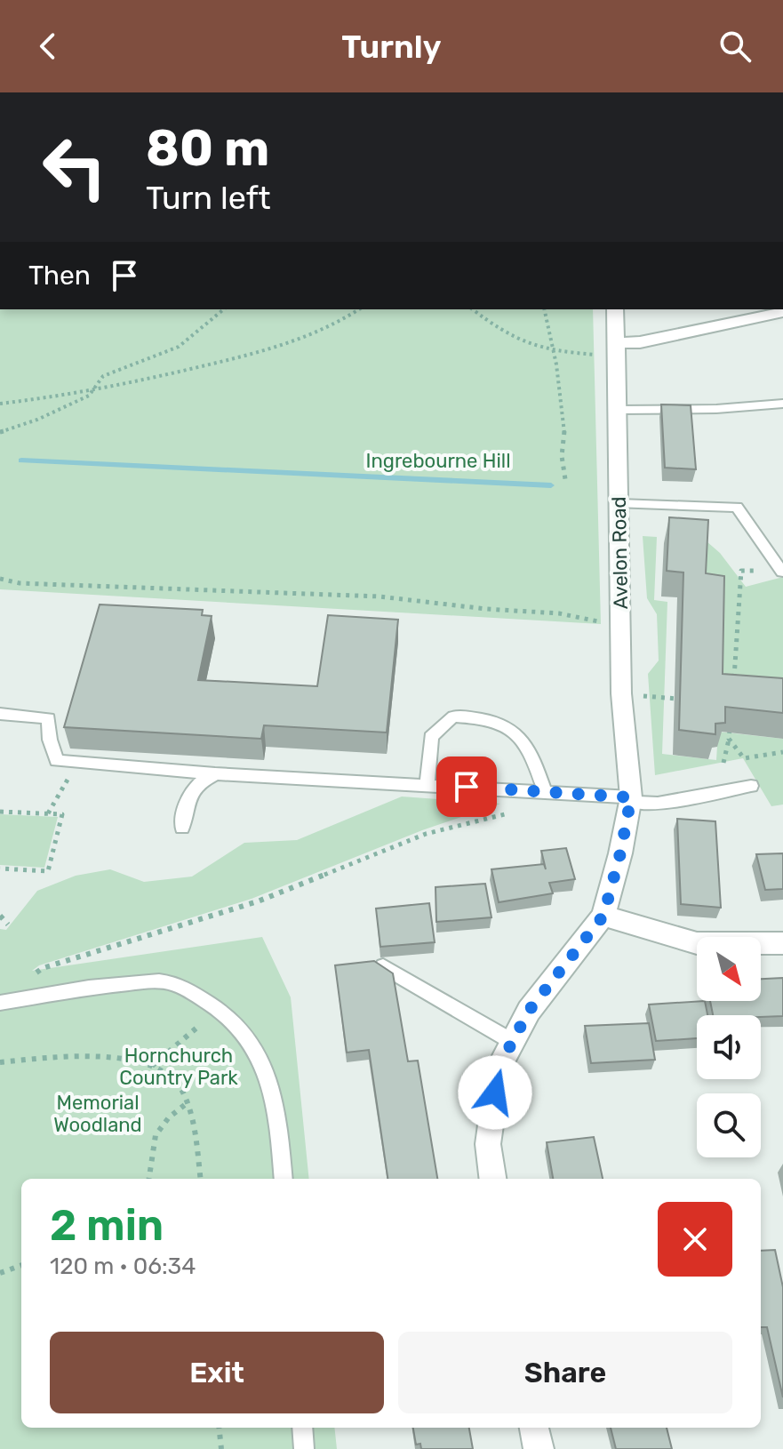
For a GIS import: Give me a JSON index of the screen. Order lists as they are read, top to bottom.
{
  "streets": {
    "street": ["Avelon Road"]
  },
  "parks": ["Ingrebourne Hill", "Hornchurch Country Park", "Memorial Woodland"],
  "north": "bottom right",
  "page": {
    "header": "Turnly",
    "turn": ["80 m", "Turn left"],
    "then": "Then",
    "heading": ["2 min", "120 m · 06:34"],
    "buttons": ["Exit", "Share"]
  }
}
